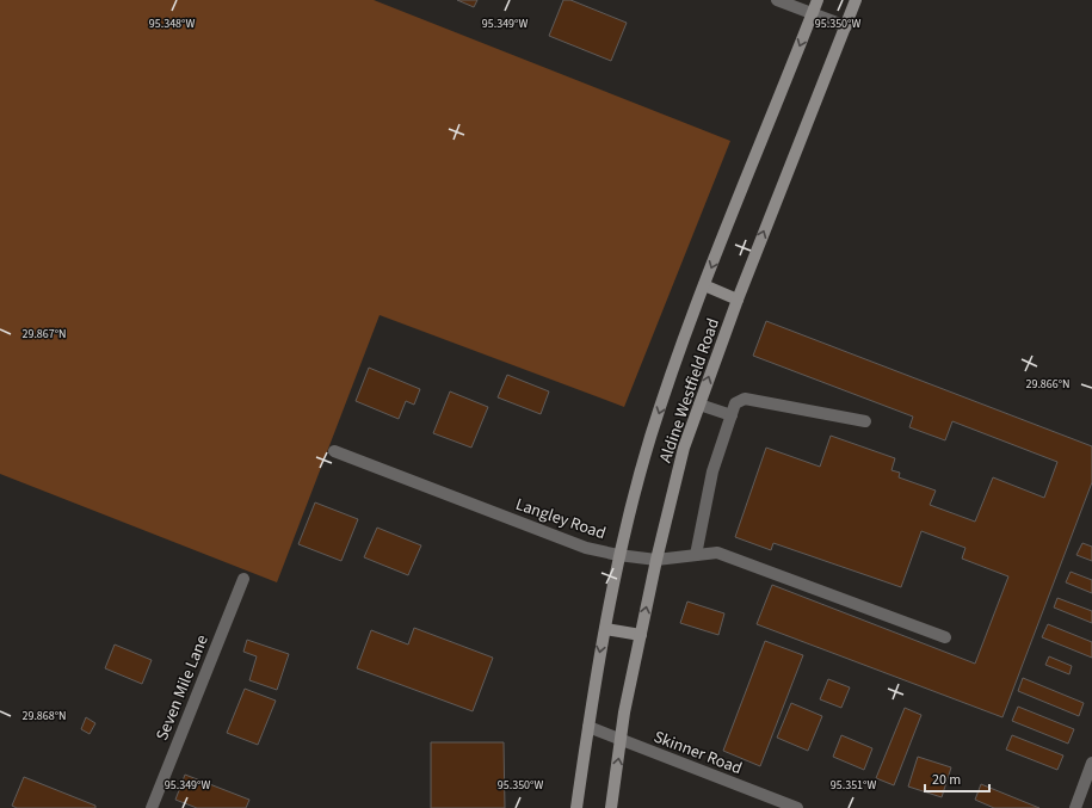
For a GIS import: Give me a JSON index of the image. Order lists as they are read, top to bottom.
{
  "streets": {
    "main road": ["Aldine Westfield Road"],
    "street": ["Langley Road", "Seven Mile Lane", "Skinner Road"]
  },
  "crossings": [
    ["Aldine Westfield Road", "Langley Road"],
    ["Aldine Westfield Road", "Skinner Road"]
  ],
  "scale_bar": "20 m",
  "coordinates": [
    "95.349°W",
    "95.350°W",
    "95.348°W",
    "29.867°N",
    "29.866°N",
    "29.868°N",
    "95.351°W"
  ]
}
